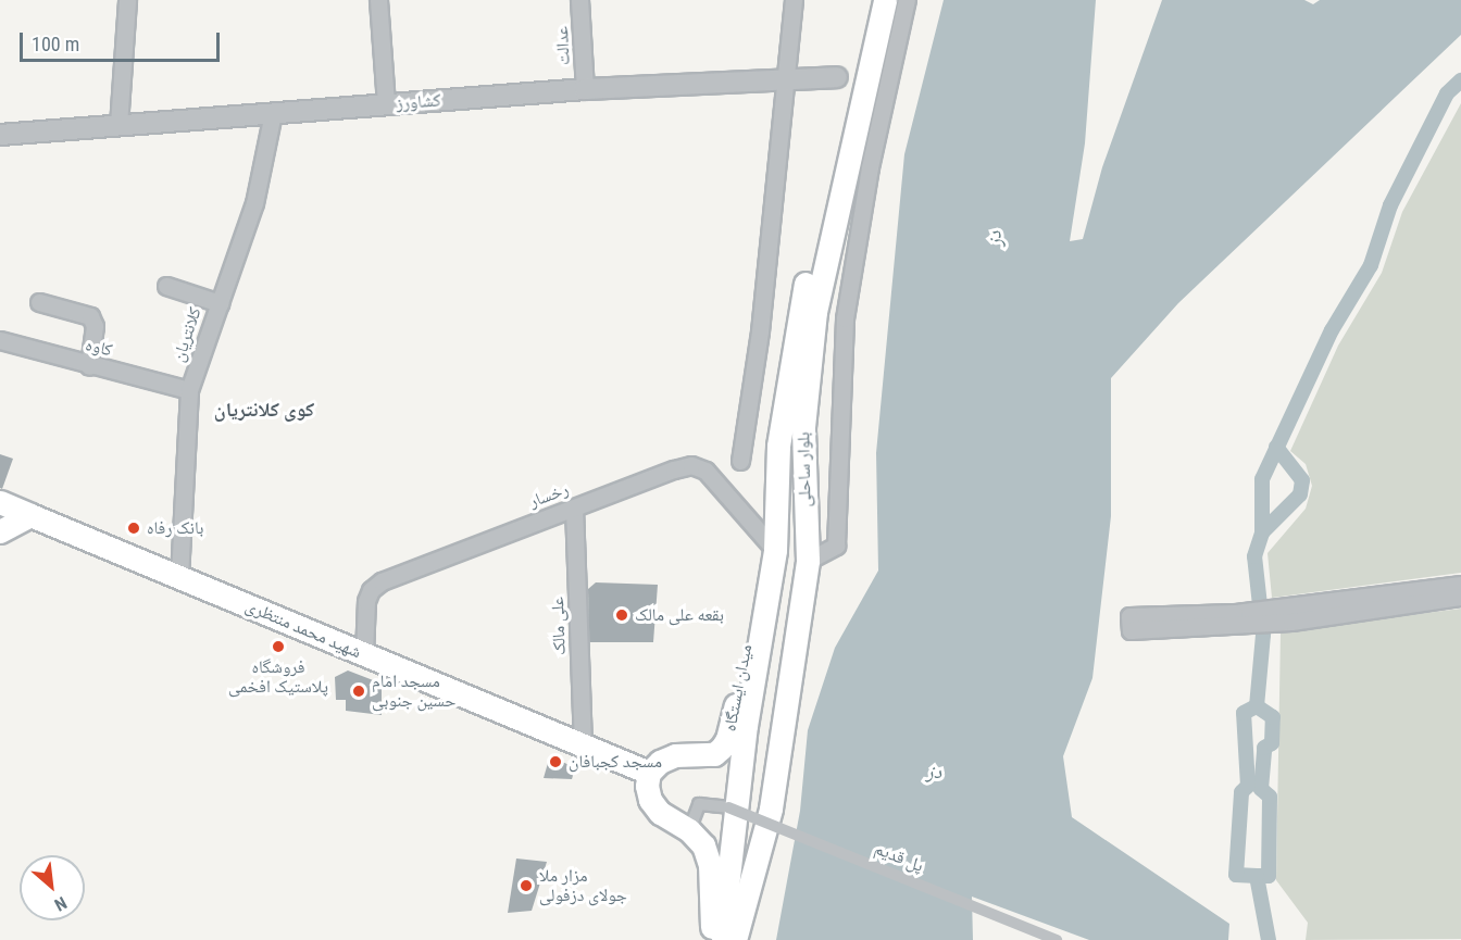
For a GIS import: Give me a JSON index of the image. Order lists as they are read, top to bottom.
{
  "streets": {
    "main road": ["بلوار ساحلی", "شهید محمد منتظری", "میدان ایستگاه"],
    "street": [
      "عدالت",
      "کشاورز",
      "کلانتریان",
      "کاوه",
      "رخسار",
      "علی مالک",
      "پل قدیم"
    ]
  },
  "crossings": [
    ["عدالت", "کشاورز"],
    ["کشاورز", "کلانتریان"],
    ["کلانتریان", "کاوه"],
    ["کلانتریان", "شهید محمد منتظری"],
    ["بلوار ساحلی", "رخسار"],
    ["بلوار ساحلی", "میدان ایستگاه"],
    ["رخسار", "علی مالک"],
    ["رخسار", "شهید محمد منتظری"],
    ["رخسار", "میدان ایستگاه"],
    ["علی مالک", "شهید محمد منتظری"],
    ["شهید محمد منتظری", "میدان ایستگاه"]
  ],
  "districts": ["کوی کلانتریان"],
  "water": ["دز"],
  "places": [
    "بانک رفاه",
    "بقعه علی مالک",
    "فروشگاه پلاستیک افخمی",
    "مسجد امام حسین جنوبی",
    "مسجد کجبافان",
    "مزار ملا جولای دزفولی"
  ],
  "scale_bar": "100 m",
  "north": "bottom right"
}
